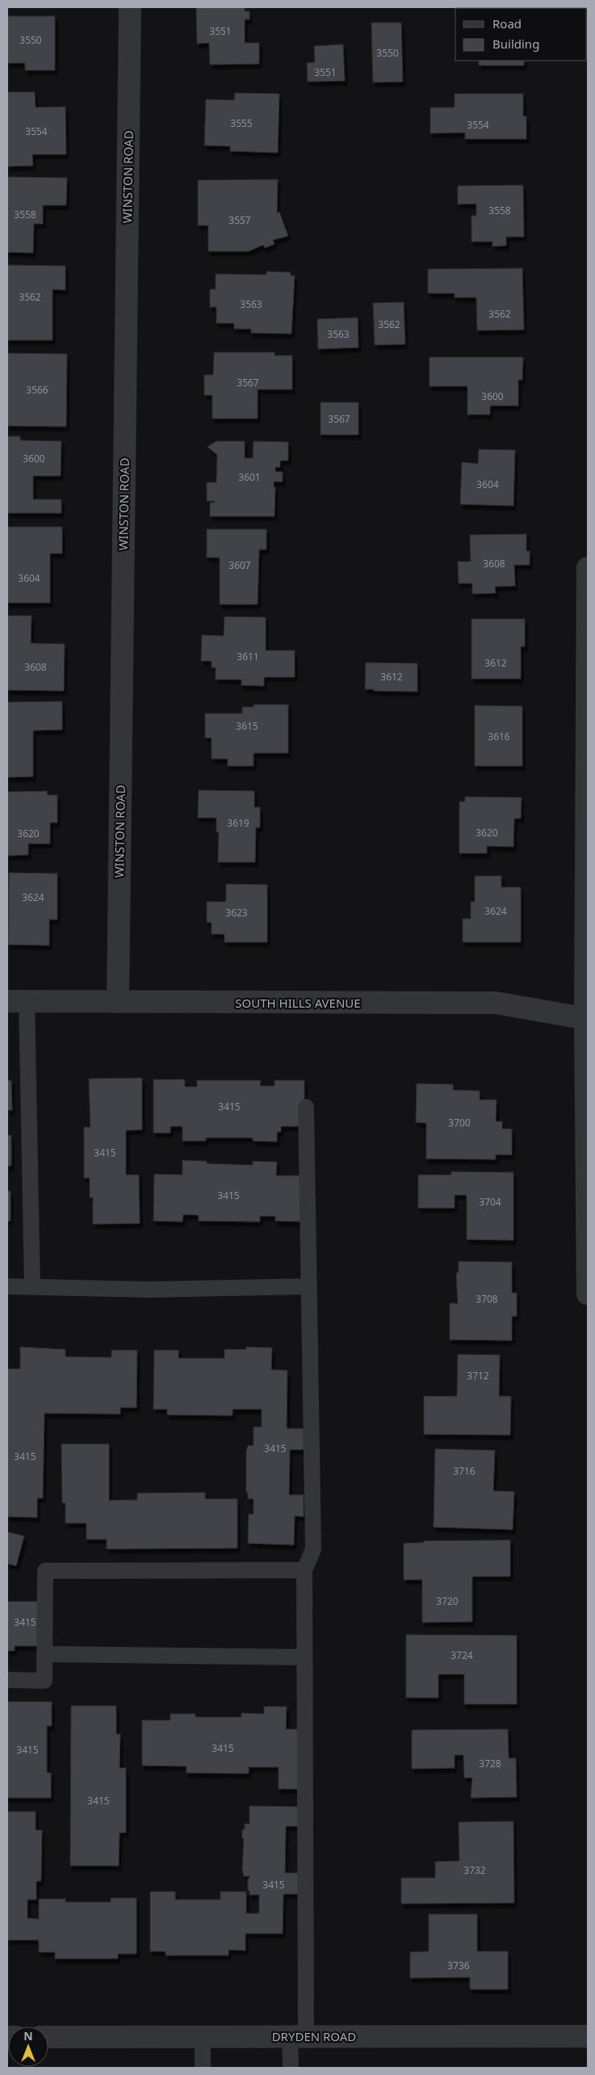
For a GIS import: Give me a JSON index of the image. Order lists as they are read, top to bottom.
{
  "streets": {
    "street": ["WINSTON ROAD", "SOUTH HILLS AVENUE", "DRYDEN ROAD"]
  },
  "crossings": [
    ["WINSTON ROAD", "SOUTH HILLS AVENUE"]
  ],
  "house_numbers": [
    "3551",
    "3550",
    "3550",
    "3551",
    "3555",
    "3554",
    "3554",
    "3558",
    "3558",
    "3557",
    "3562",
    "3563",
    "3562",
    "3562",
    "3563",
    "3567",
    "3566",
    "3600",
    "3567",
    "3600",
    "3601",
    "3604",
    "3608",
    "3607",
    "3604",
    "3611",
    "3612",
    "3608",
    "3612",
    "3615",
    "3616",
    "3619",
    "3620",
    "3620",
    "3624",
    "3624",
    "3623",
    "3415",
    "3700",
    "3415",
    "3415",
    "3704",
    "3708",
    "3712",
    "3415",
    "3415",
    "3716",
    "3720",
    "3415",
    "3724",
    "3415",
    "3415",
    "3728",
    "3415",
    "3732",
    "3415",
    "3736"
  ],
  "legend": ["Road", "Building"],
  "north": "top"
}
